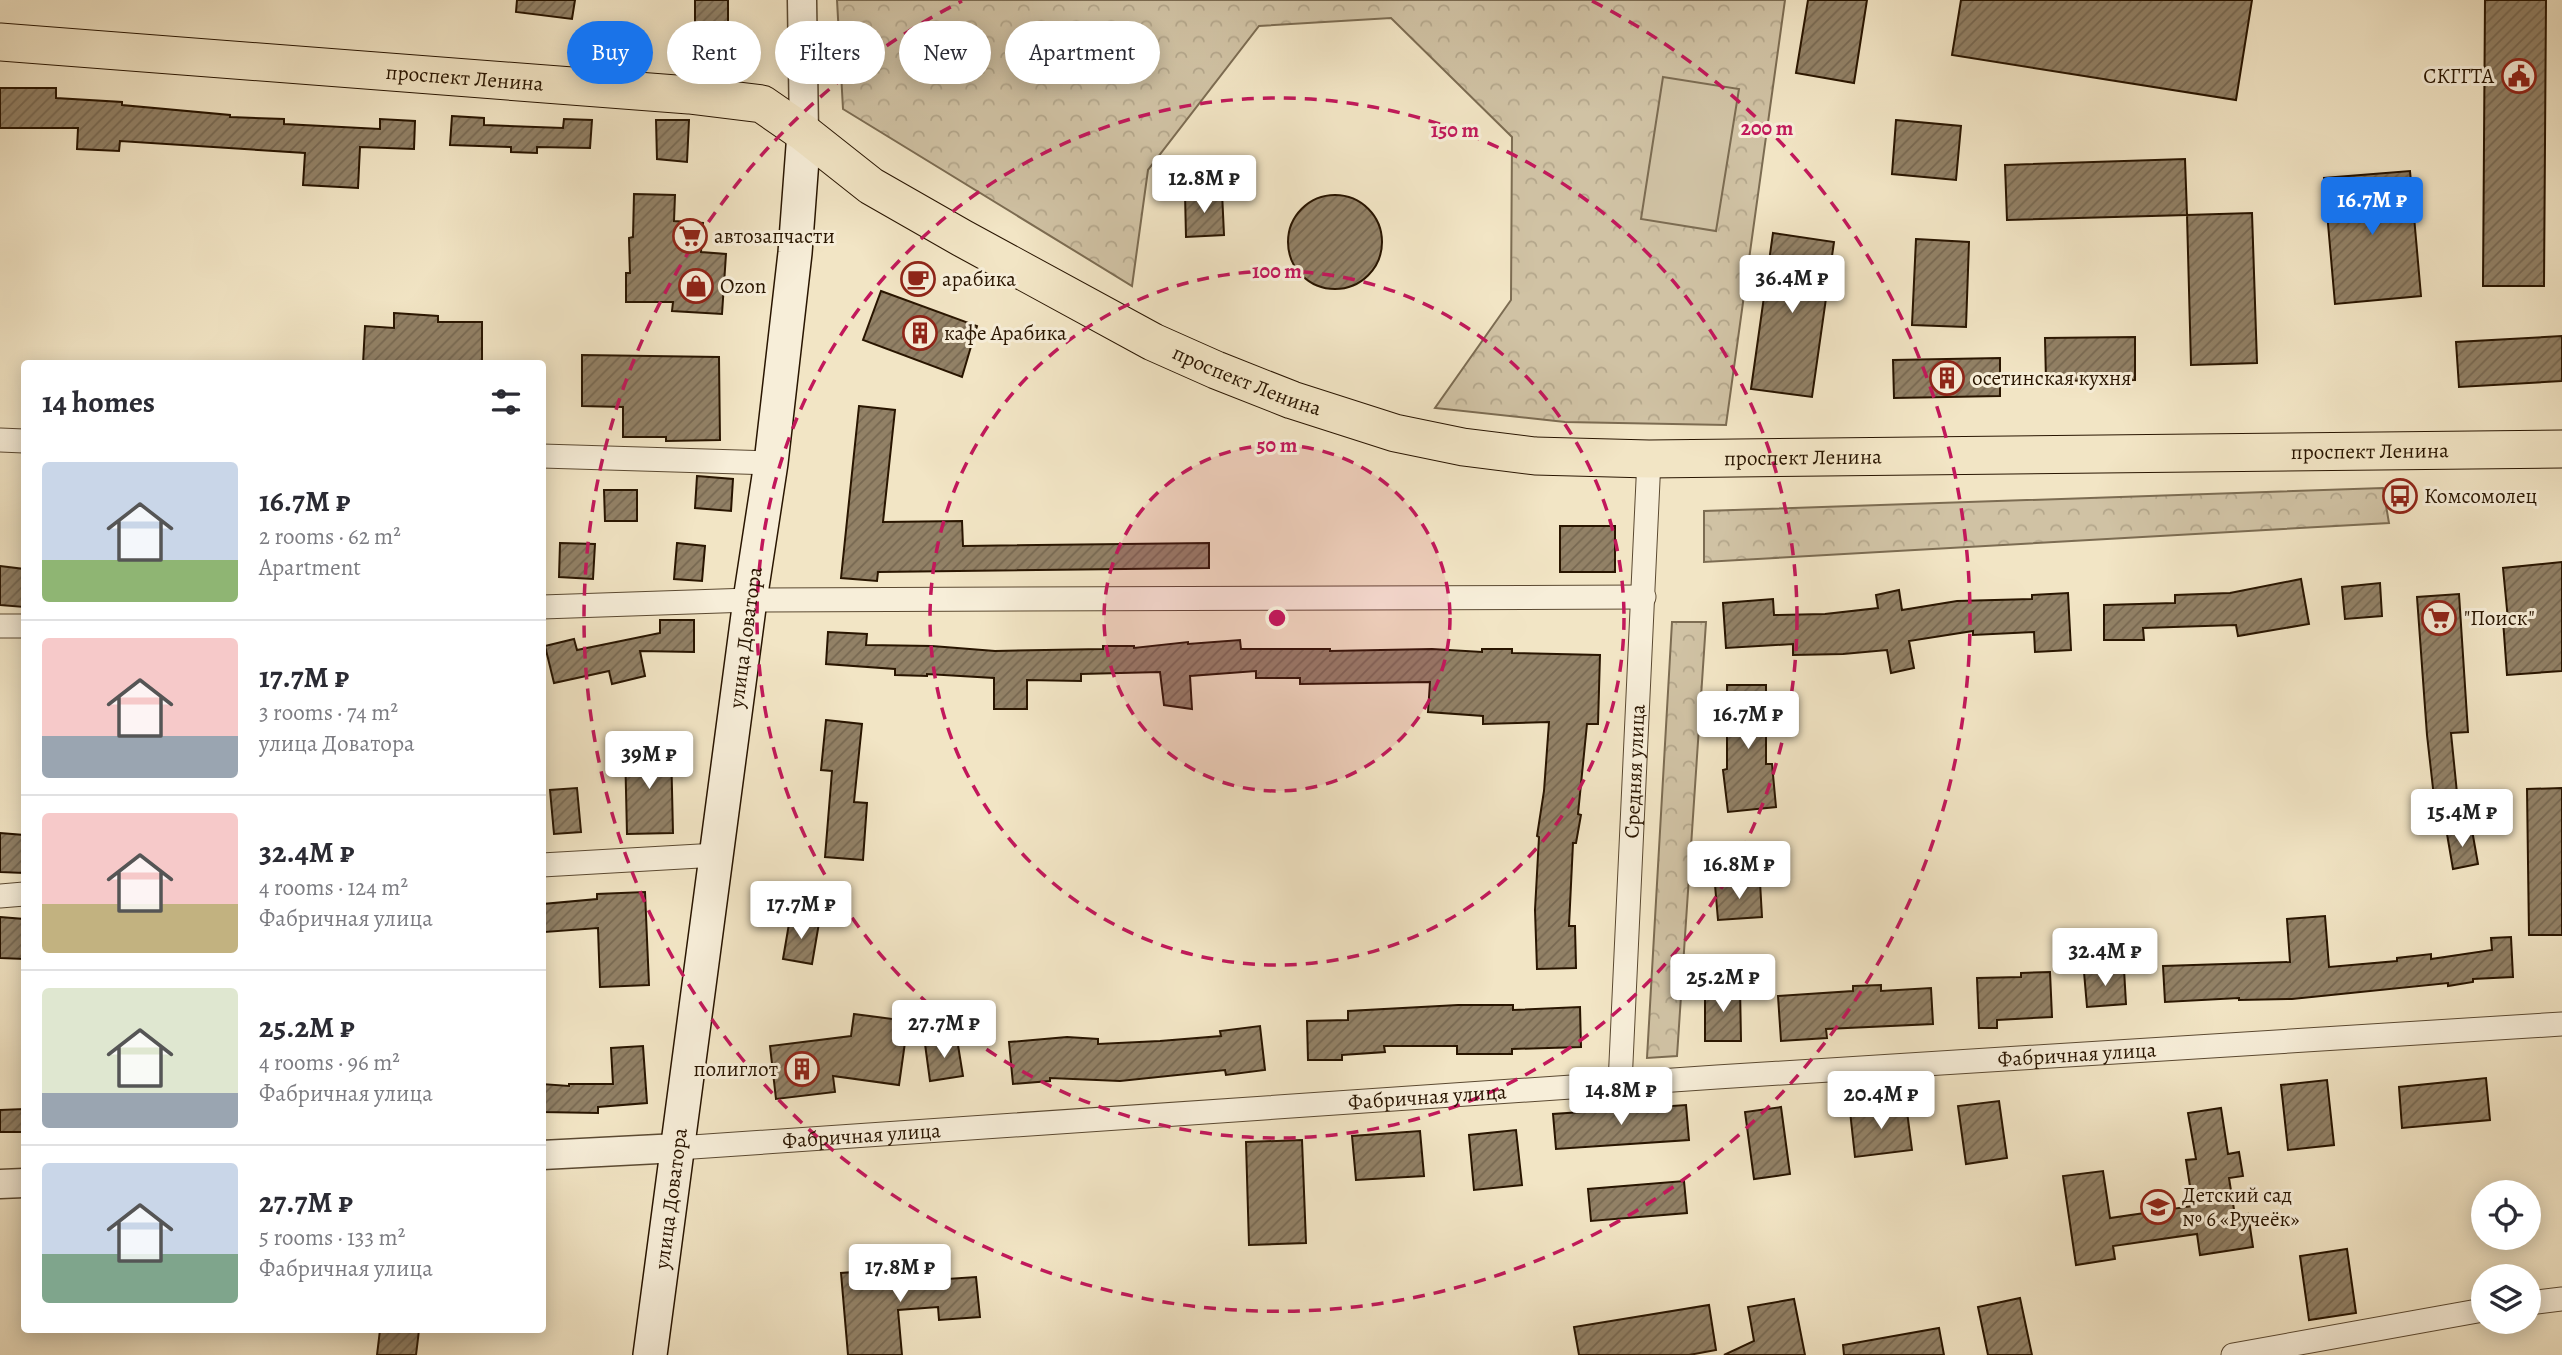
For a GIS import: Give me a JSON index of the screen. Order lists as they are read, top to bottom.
{
  "streets": {
    "main road": ["проспект Ленина", "улица Доватора"],
    "street": ["Средняя улица", "Фабричная улица"]
  },
  "crossings": [
    ["проспект Ленина", "улица Доватора"],
    ["проспект Ленина", "Средняя улица"],
    ["улица Доватора", "Фабричная улица"],
    ["Средняя улица", "Фабричная улица"]
  ],
  "places": {
    "public building": ["СКГГТА"],
    "supermarket": ["автозапчасти", "\"Поиск\""],
    "cafe": ["арабика"],
    "shop": ["Ozon"],
    "building": ["кафе Арабика", "осетинская кухня", "полиглот"],
    "bus stop": ["Комсомолец"],
    "school or university": ["Детский сад № 6 «Ручеёк»"]
  },
  "page": {
    "chip": [
      "Buy",
      "Rent",
      "Filters",
      "New",
      "Apartment"
    ],
    "price": [
      "12.8M ₽",
      "16.7M ₽",
      "36.4M ₽",
      "16.7M ₽",
      "39M ₽",
      "15.4M ₽",
      "16.8M ₽",
      "17.7M ₽",
      "32.4M ₽",
      "25.2M ₽",
      "27.7M ₽",
      "14.8M ₽",
      "20.4M ₽",
      "17.8M ₽"
    ],
    "heading": "14 homes",
    "list": [
      {
        "name": "16.7M ₽",
        "note": "2 rooms · 62 m² · Apartment"
      },
      {
        "name": "17.7M ₽",
        "note": "3 rooms · 74 m² · улица Доватора"
      },
      {
        "name": "32.4M ₽",
        "note": "4 rooms · 124 m² · Фабричная улица"
      },
      {
        "name": "25.2M ₽",
        "note": "4 rooms · 96 m² · Фабричная улица"
      },
      {
        "name": "27.7M ₽",
        "note": "5 rooms · 133 m² · Фабричная улица"
      }
    ]
  },
  "rings": [
    "200 m",
    "150 m",
    "100 m",
    "50 m"
  ]
}
